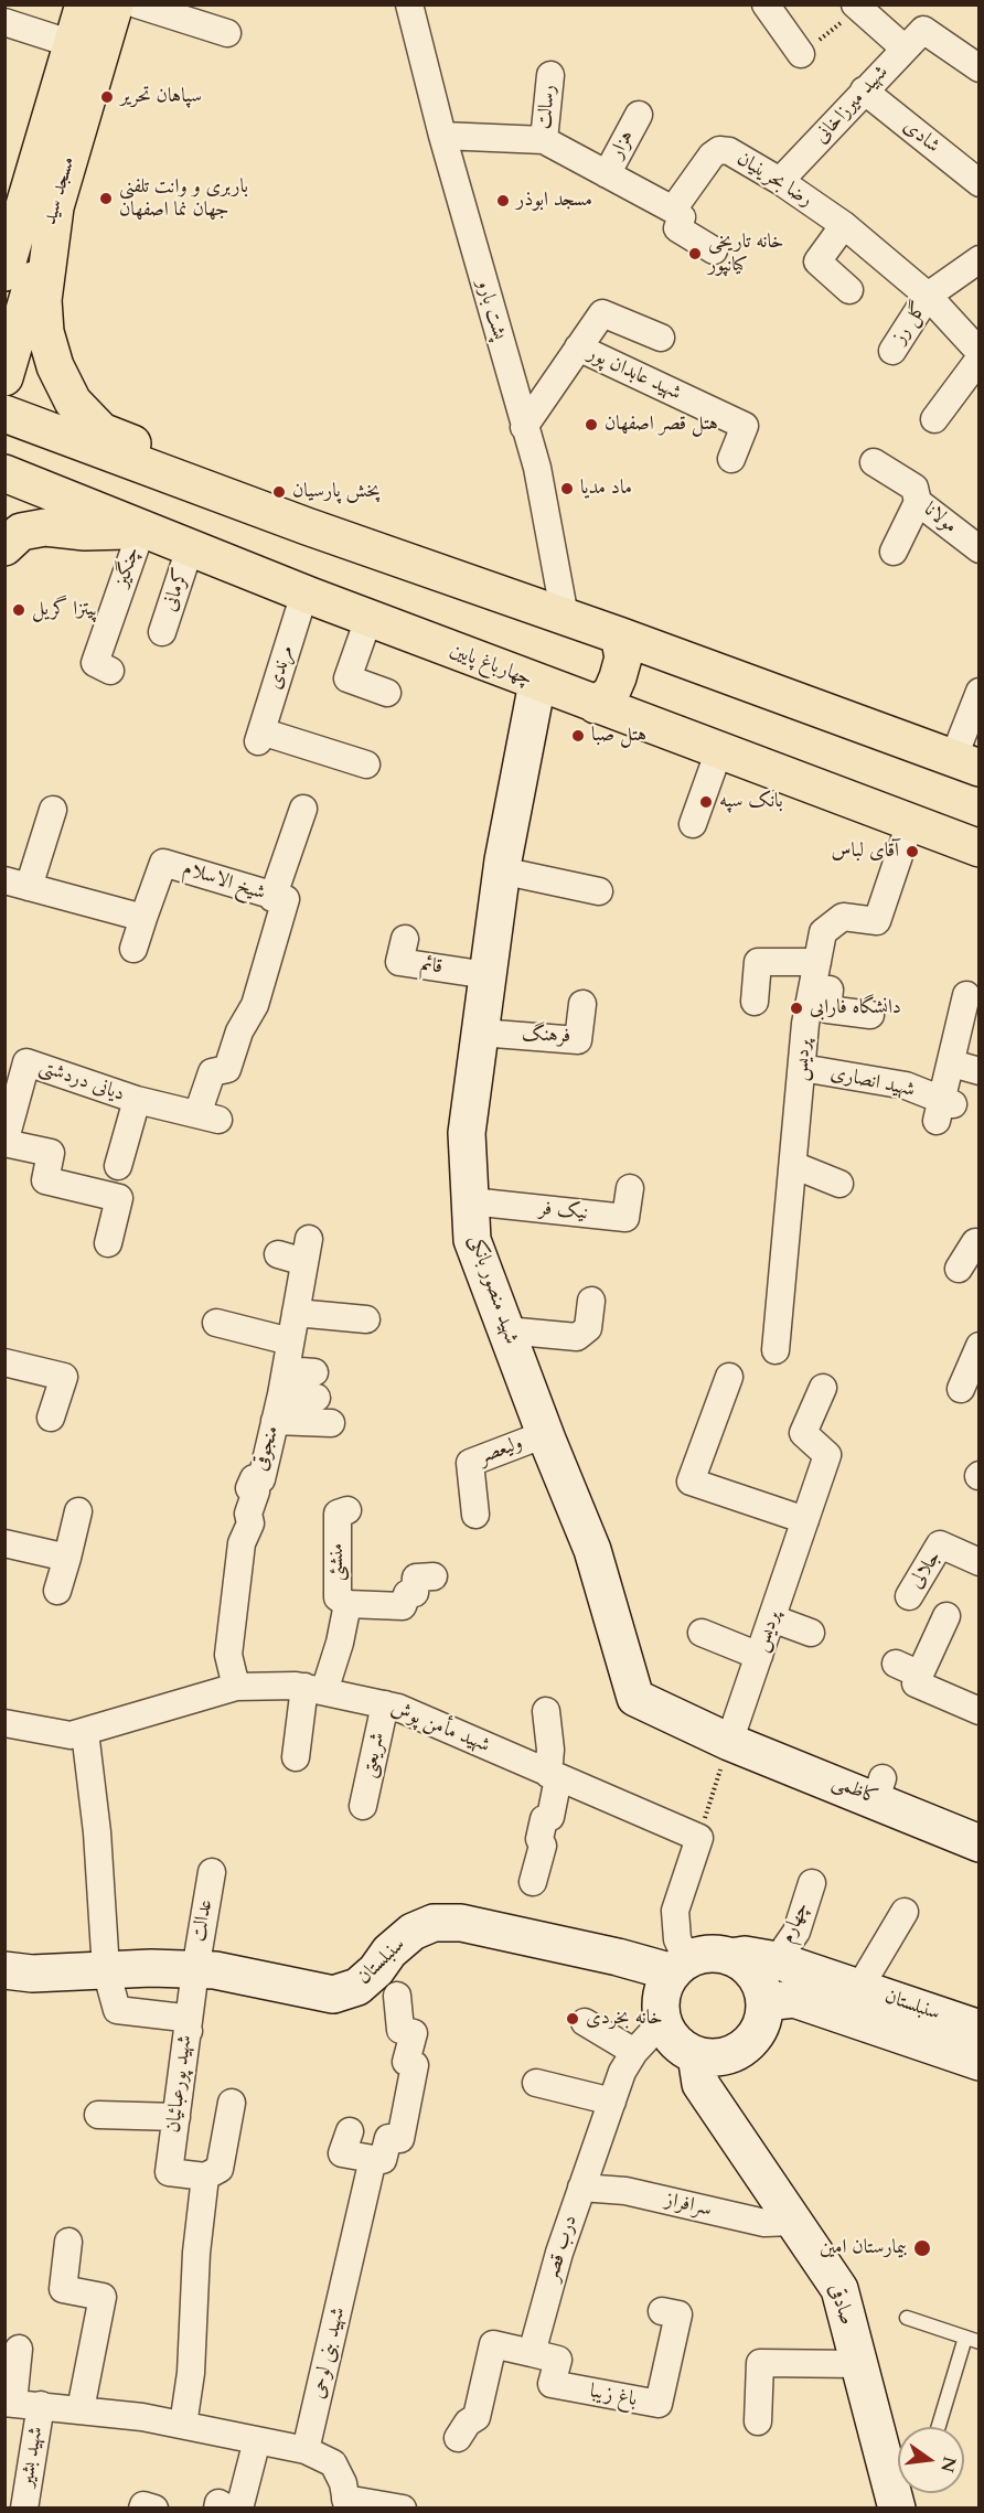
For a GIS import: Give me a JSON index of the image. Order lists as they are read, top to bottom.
{
  "streets": {
    "main road": ["مسجد سید", "چهارباغ پایین"],
    "street": [
      "شهید میرزاخانی",
      "رسالت",
      "شادی",
      "هزار",
      "رضا بحرینیان",
      "پشت بارو",
      "گل رز",
      "شهید عابدان پور",
      "مولانا",
      "چنگیز",
      "کرمانی",
      "مرندی",
      "شیخ الاسلام",
      "قائم",
      "فرهنگ",
      "پردیس",
      "دیانی دردشتی",
      "شهید انصاری",
      "نیک فر",
      "شهید منصور بانکی",
      "منجوقی",
      "ولیعصر",
      "منشئی",
      "جلالی",
      "شهید مأمن پوش",
      "شریعتی",
      "کاظمی",
      "عدالت",
      "چهارم",
      "سنبلستان",
      "شهید پورعبائیان",
      "سرافراز",
      "درب قصر",
      "صادقی",
      "شهید بنی لوحی",
      "باغ زیبا",
      "شهید بشیر"
    ]
  },
  "crossings": [
    ["شهید میرزاخانی", "شادی"],
    ["شهید میرزاخانی", "رضا بحرینیان"],
    ["رضا بحرینیان", "گل رز"],
    ["پشت بارو", "شهید عابدان پور"],
    ["چنگیز", "چهارباغ پایین"],
    ["کرمانی", "چهارباغ پایین"],
    ["چهارباغ پایین", "مرندی"],
    ["چهارباغ پایین", "پردیس"],
    ["چهارباغ پایین", "شهید منصور بانکی"],
    ["شیخ الاسلام", "دیانی دردشتی"],
    ["قائم", "شهید منصور بانکی"],
    ["فرهنگ", "شهید منصور بانکی"],
    ["پردیس", "شهید انصاری"],
    ["پردیس", "شهید منصور بانکی"],
    ["پردیس", "کاظمی"],
    ["نیک فر", "شهید منصور بانکی"],
    ["شهید منصور بانکی", "ولیعصر"],
    ["شهید منصور بانکی", "کاظمی"],
    ["منجوقی", "شهید مأمن پوش"],
    ["منشئی", "شهید مأمن پوش"],
    ["شهید مأمن پوش", "شریعتی"],
    ["شهید مأمن پوش", "شهید پورعبائیان"],
    ["عدالت", "سنبلستان"],
    ["عدالت", "شهید پورعبائیان"],
    ["چهارم", "سنبلستان"],
    ["سنبلستان", "شهید پورعبائیان"],
    ["سنبلستان", "درب قصر"],
    ["سنبلستان", "صادقی"],
    ["سرافراز", "درب قصر"],
    ["سرافراز", "صادقی"],
    ["درب قصر", "صادقی"],
    ["درب قصر", "باغ زیبا"]
  ],
  "places": [
    "سپاهان تحریر",
    "باربری و وانت تلفنی جهان نما اصفهان",
    "مسجد ابوذر",
    "خانه تاریخی کیانپور",
    "هتل قصر اصفهان",
    "ماد مدیا",
    "پخش پارسیان",
    "پیتزا گریل",
    "هتل صبا",
    "بانک سپه",
    "آقای لباس",
    "دانشگاه فارابی",
    "خانه بخردی",
    "بیمارستان امین"
  ],
  "north": "right"
}
